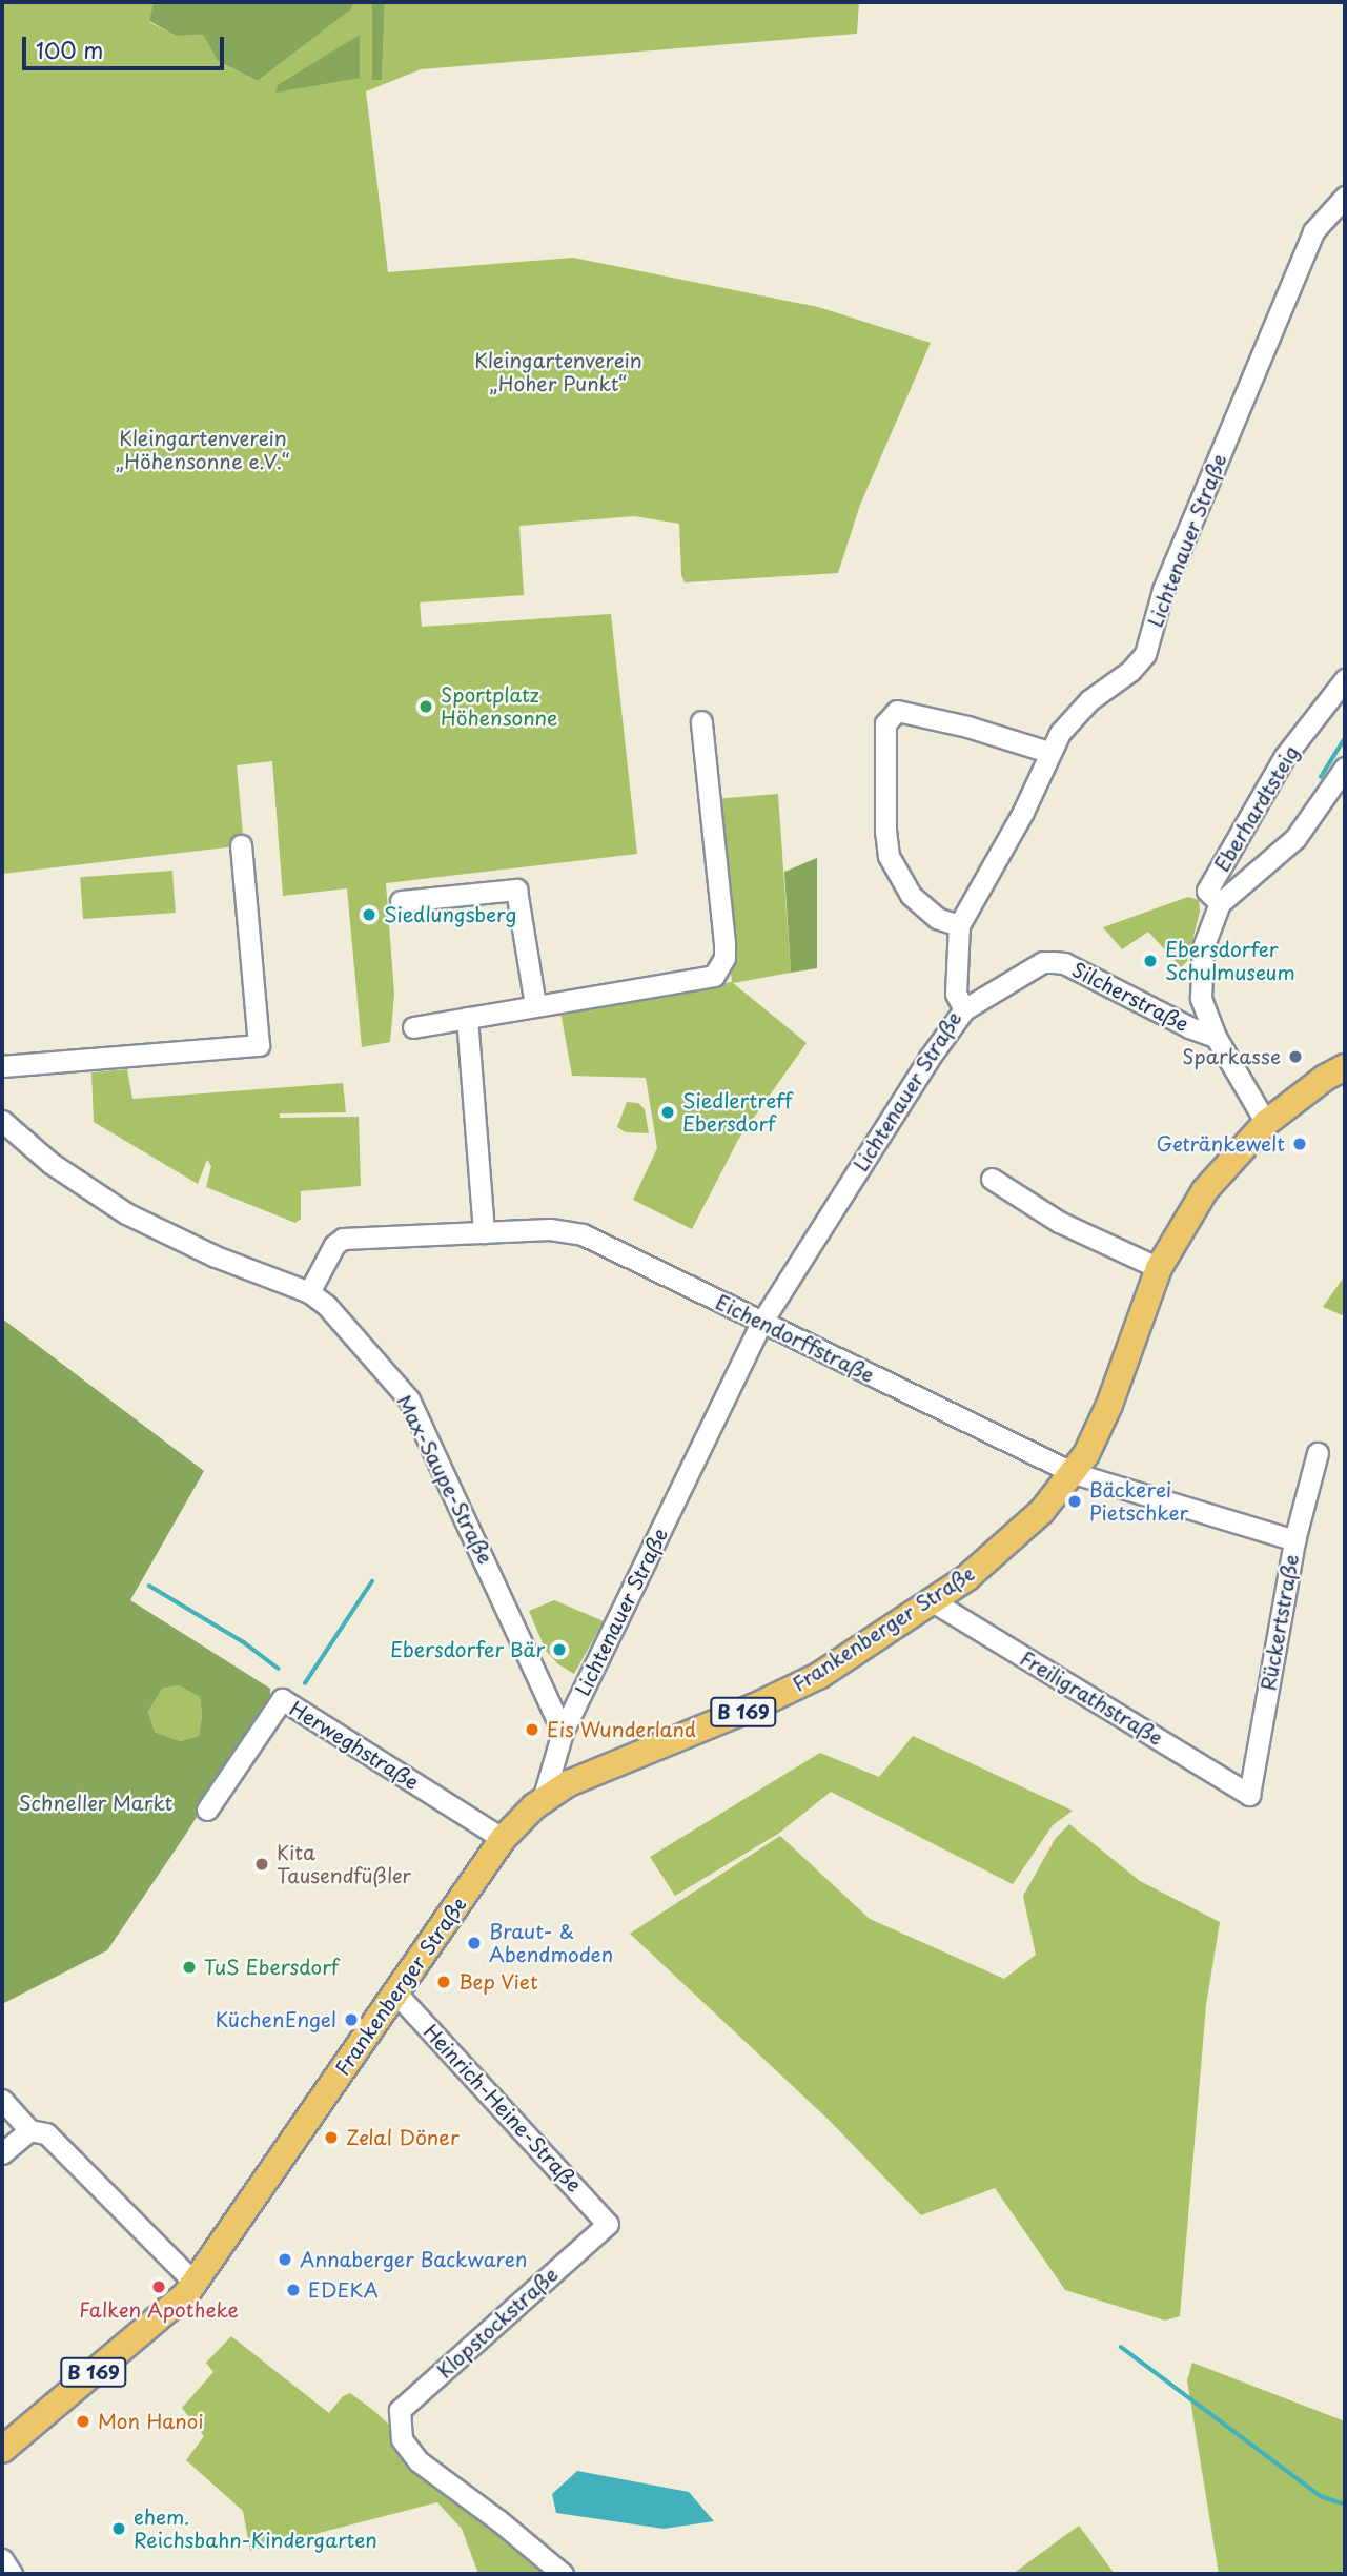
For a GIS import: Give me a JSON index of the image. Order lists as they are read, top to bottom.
{
  "streets": {
    "main road": ["Frankenberger Straße", "B 169"],
    "street": [
      "Lichtenauer Straße",
      "Eberhardtsteig",
      "Silcherstraße",
      "Eichendorffstraße",
      "Max-Saupe-Straße",
      "Rückertstraße",
      "Freiligrathstraße",
      "Herweghstraße",
      "Heinrich-Heine-Straße",
      "Klopstockstraße"
    ]
  },
  "crossings": [
    ["Lichtenauer Straße", "Silcherstraße"],
    ["Lichtenauer Straße", "Eichendorffstraße"],
    ["Lichtenauer Straße", "Max-Saupe-Straße"],
    ["Lichtenauer Straße", "Frankenberger Straße"],
    ["Eichendorffstraße", "Max-Saupe-Straße"],
    ["Eichendorffstraße", "Rückertstraße"],
    ["Eichendorffstraße", "Frankenberger Straße"],
    ["Rückertstraße", "Freiligrathstraße"],
    ["Frankenberger Straße", "Freiligrathstraße"],
    ["Frankenberger Straße", "Herweghstraße"],
    ["Frankenberger Straße", "Heinrich-Heine-Straße"],
    ["Heinrich-Heine-Straße", "Klopstockstraße"]
  ],
  "parks": ["Kleingartenverein „Hoher Punkt“", "Kleingartenverein „Höhensonne e.V.“", "Schneller Markt"],
  "places": [
    "Sportplatz Höhensonne",
    "Siedlungsberg",
    "Ebersdorfer Schulmuseum",
    "Sparkasse",
    "Siedlertreff Ebersdorf",
    "Getränkewelt",
    "Bäckerei Pietschker",
    "Ebersdorfer Bär",
    "Eis Wunderland",
    "Kita Tausendfüßler",
    "Braut- & Abendmoden",
    "TuS Ebersdorf",
    "Bep Viet",
    "KüchenEngel",
    "Zelal Döner",
    "Annaberger Backwaren",
    "Falken Apotheke",
    "EDEKA",
    "Mon Hanoi",
    "ehem. Reichsbahn-Kindergarten"
  ],
  "scale_bar": "100 m"
}
